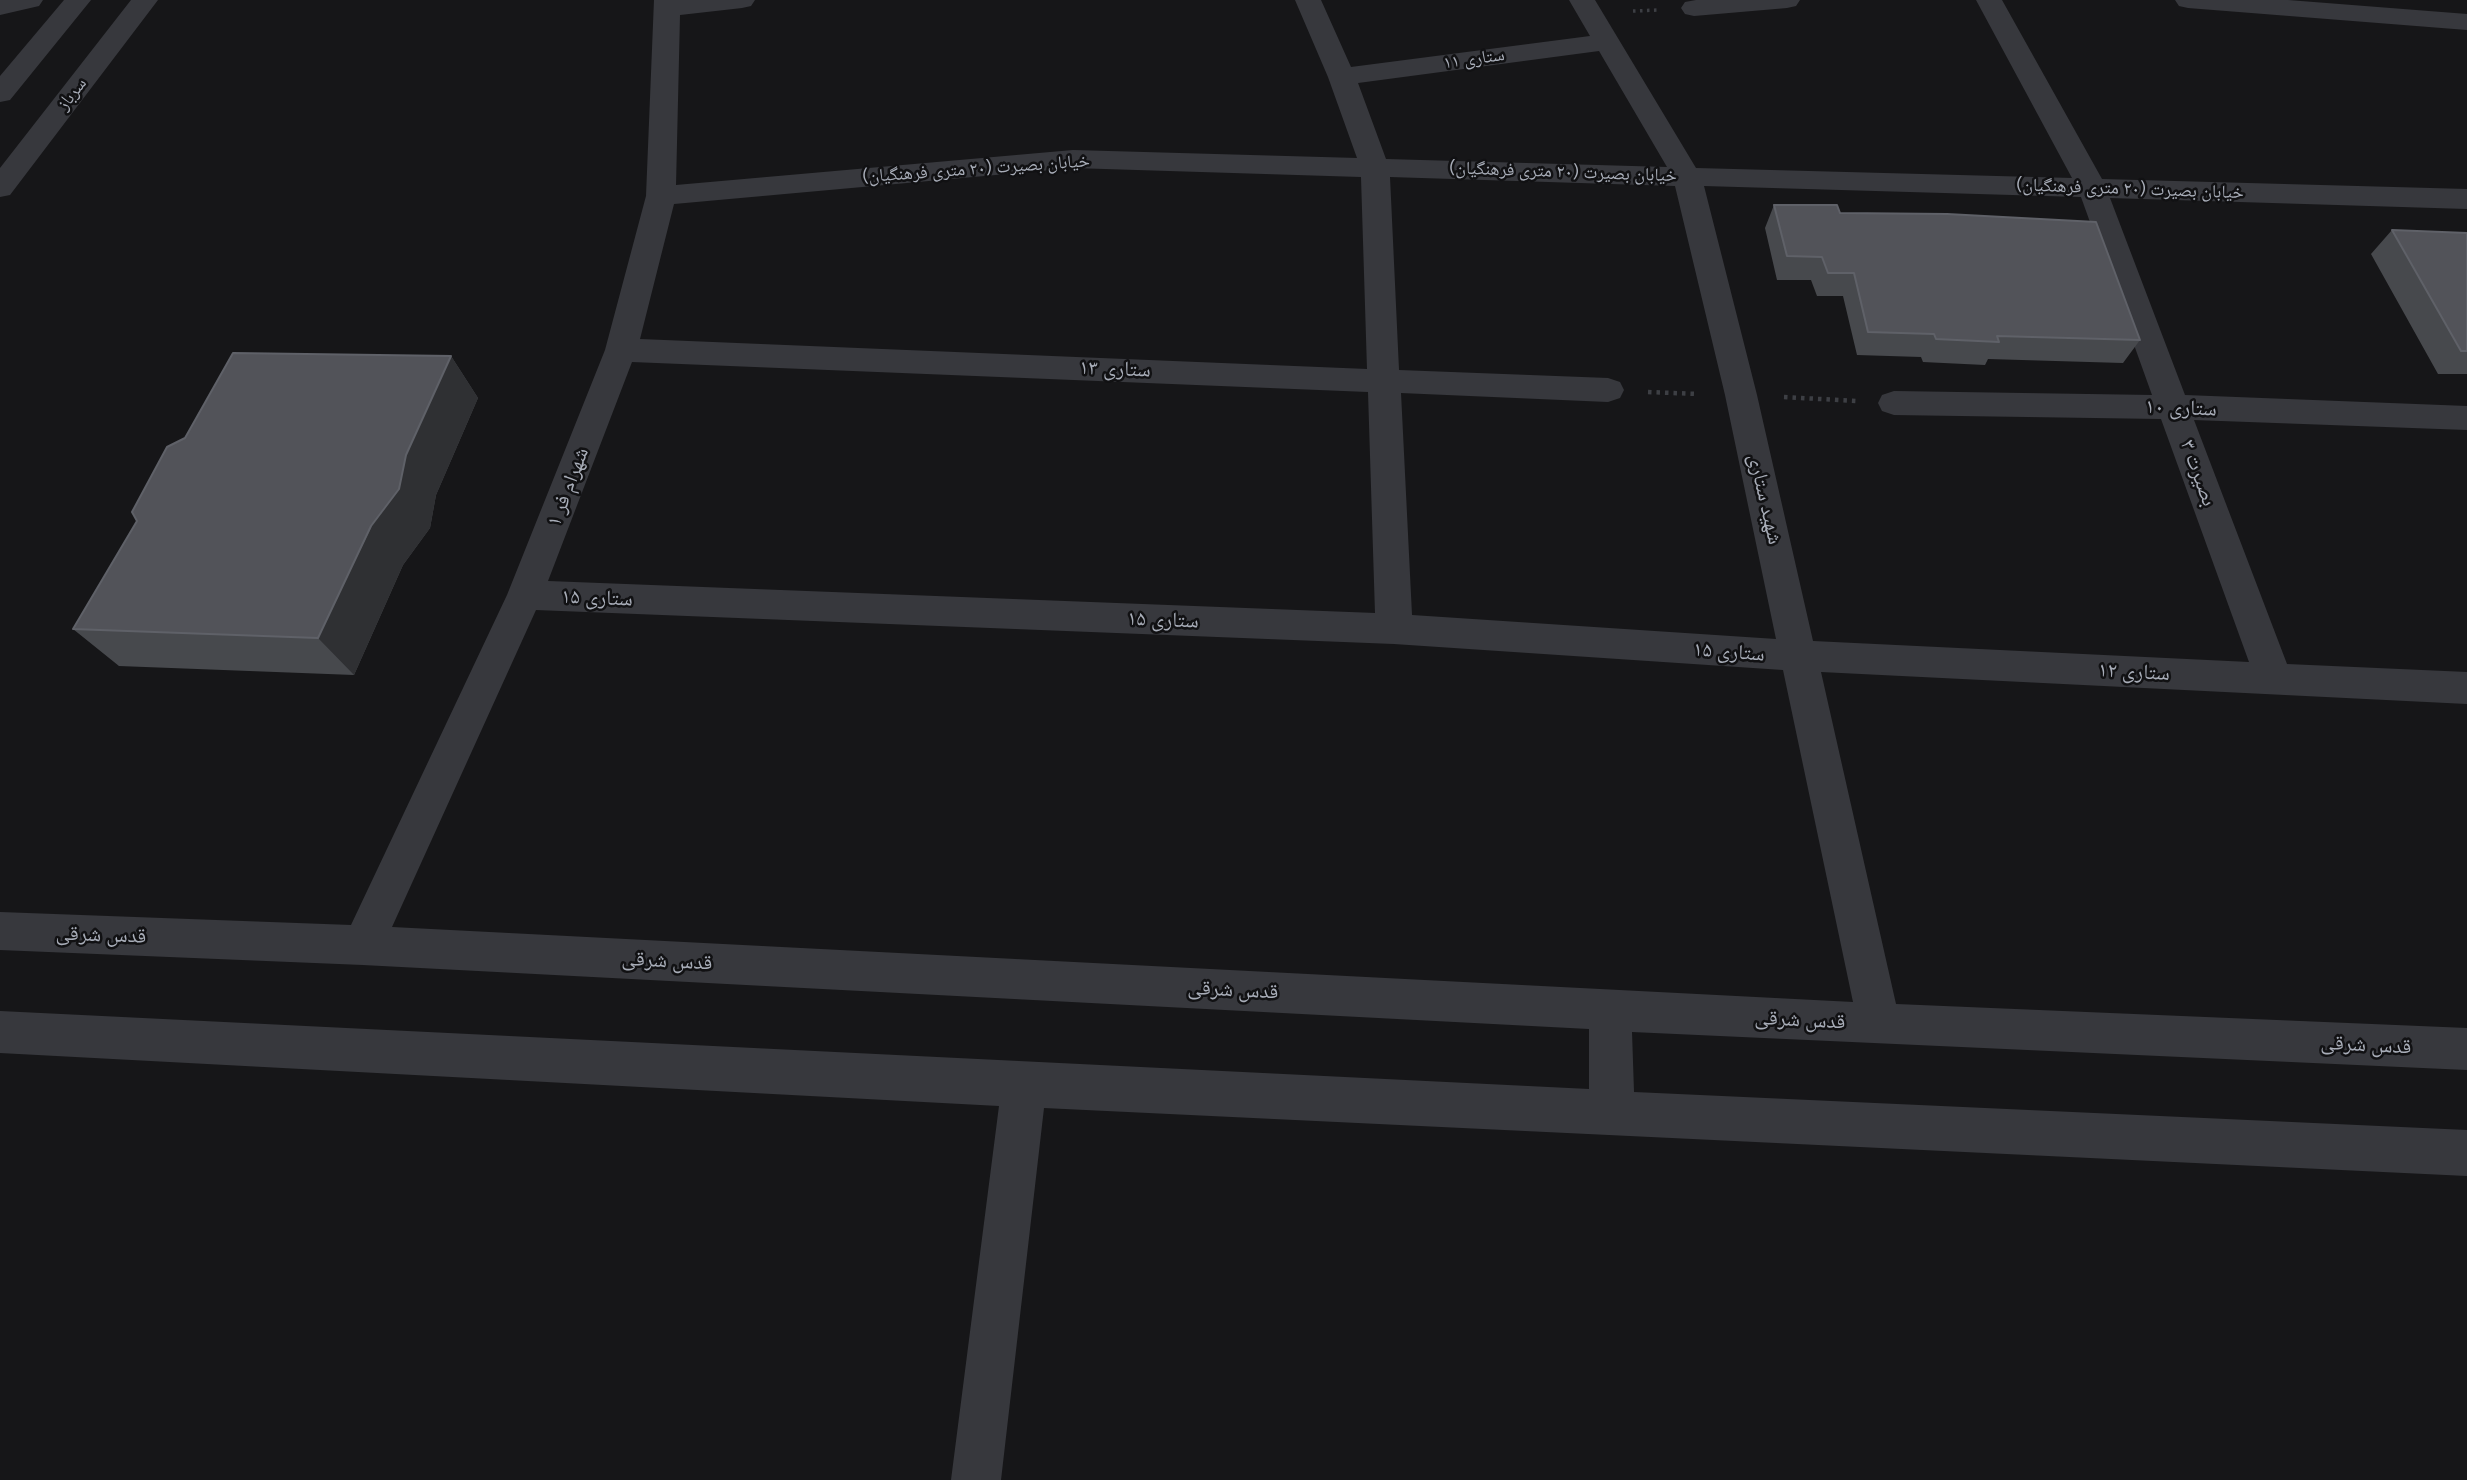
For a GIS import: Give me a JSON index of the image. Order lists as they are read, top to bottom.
{
  "streets": {
    "street": [
      "ستاری ۱۱",
      "سرباز",
      "خیابان بصیرت (۲۰ متری فرهنگیان)",
      "ستاری ۱۳",
      "ستاری ۱۰",
      "بصیرت ۳",
      "شهرام فر ۱",
      "شهید ستاری",
      "ستاری ۱۵",
      "ستاری ۱۲",
      "قدس شرقی"
    ]
  },
  "crossings": [
    ["ستاری ۱۱", "شهید ستاری"],
    ["خیابان بصیرت (۲۰ متری فرهنگیان)", "بصیرت ۳"],
    ["خیابان بصیرت (۲۰ متری فرهنگیان)", "شهرام فر ۱"],
    ["خیابان بصیرت (۲۰ متری فرهنگیان)", "شهید ستاری"],
    ["ستاری ۱۳", "شهرام فر ۱"],
    ["ستاری ۱۰", "بصیرت ۳"],
    ["بصیرت ۳", "ستاری ۱۲"],
    ["شهرام فر ۱", "ستاری ۱۵"],
    ["شهرام فر ۱", "قدس شرقی"],
    ["شهید ستاری", "ستاری ۱۵"],
    ["شهید ستاری", "ستاری ۱۲"],
    ["شهید ستاری", "قدس شرقی"],
    ["ستاری ۱۵", "ستاری ۱۲"]
  ]
}
